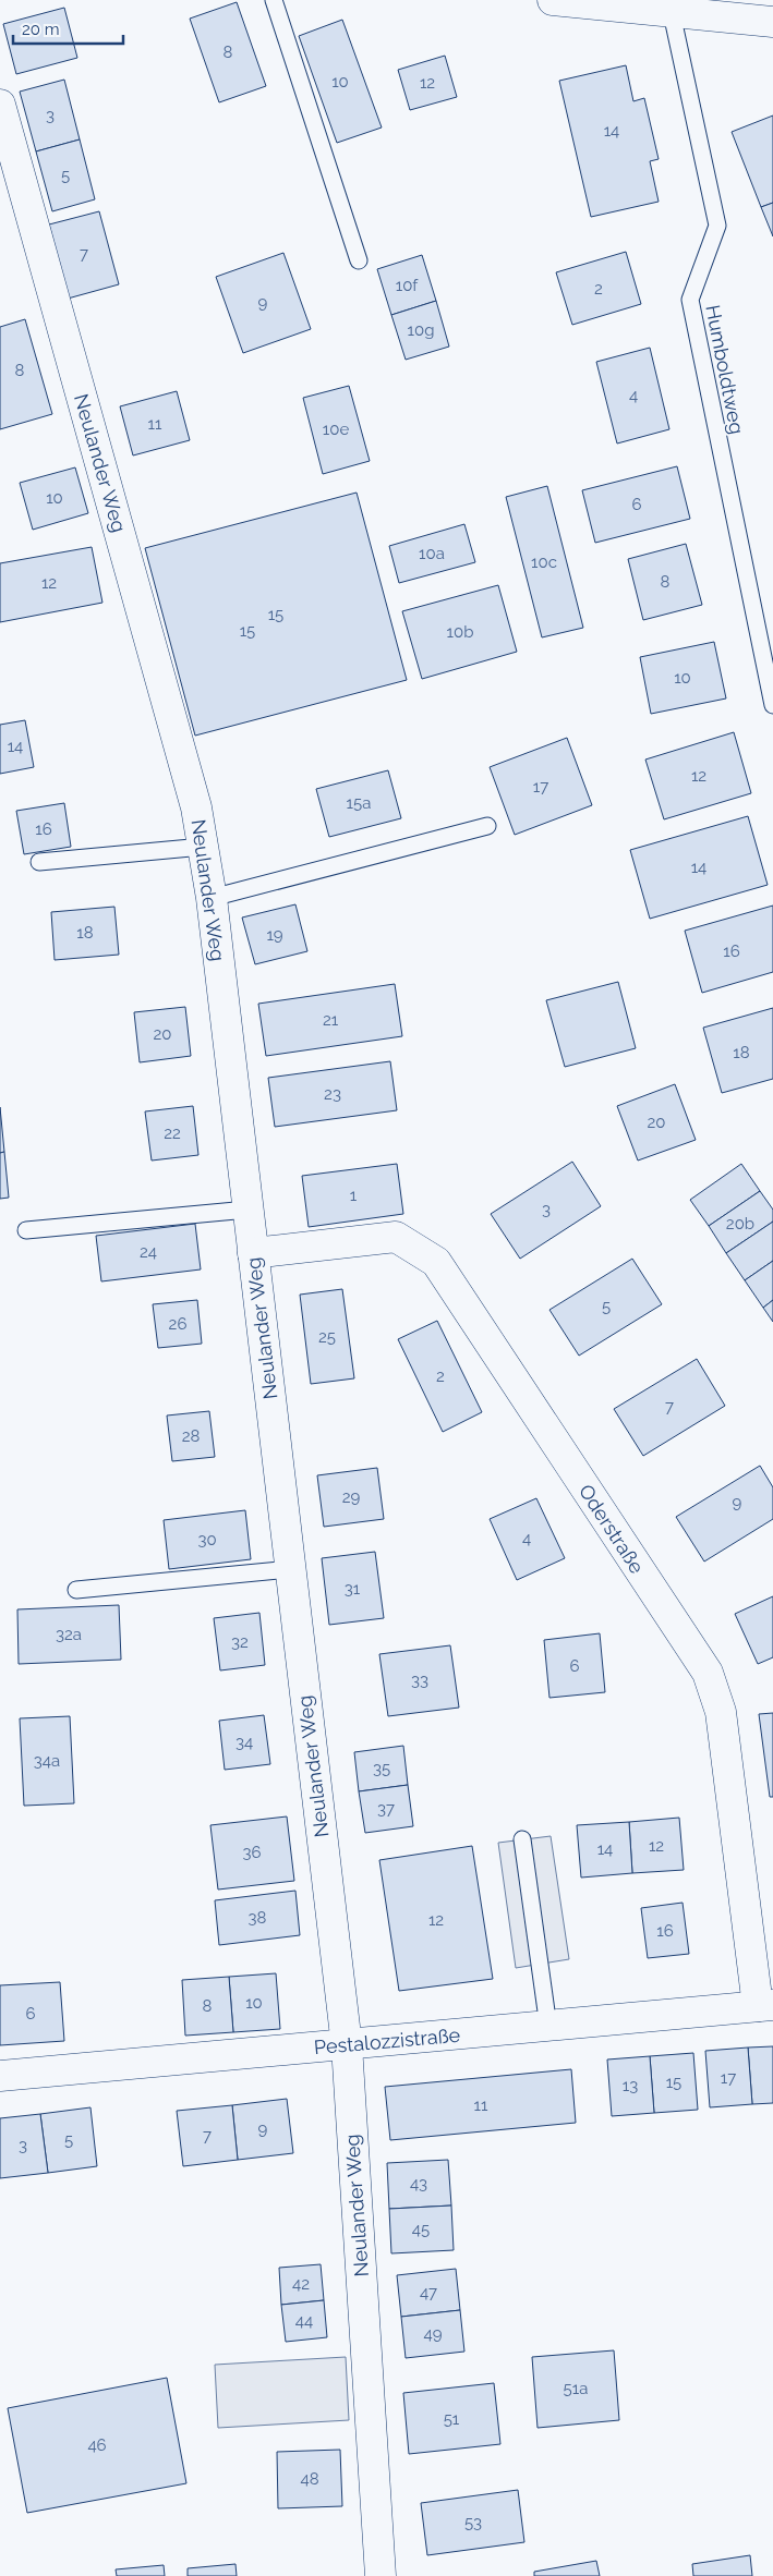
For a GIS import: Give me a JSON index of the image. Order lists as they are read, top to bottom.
{
  "streets": {
    "street": ["Neulander Weg", "Oderstraße", "Pestalozzistraße"],
    "lane": ["Humboldtweg"]
  },
  "crossings": [
    ["Neulander Weg", "Oderstraße"],
    ["Neulander Weg", "Pestalozzistraße"],
    ["Oderstraße", "Pestalozzistraße"]
  ],
  "house_numbers": [
    "8",
    "10",
    "12",
    "3",
    "14",
    "5",
    "7",
    "10f",
    "2",
    "9",
    "10g",
    "8",
    "4",
    "11",
    "10e",
    "10",
    "6",
    "10a",
    "10c",
    "8",
    "12",
    "15",
    "15",
    "10b",
    "10",
    "14",
    "12",
    "17",
    "15a",
    "16",
    "14",
    "18",
    "19",
    "16",
    "21",
    "20",
    "18",
    "23",
    "20",
    "22",
    "1",
    "3",
    "20b",
    "24",
    "5",
    "26",
    "25",
    "2",
    "7",
    "28",
    "29",
    "9",
    "4",
    "30",
    "31",
    "32a",
    "32",
    "6",
    "33",
    "34",
    "34a",
    "35",
    "37",
    "12",
    "14",
    "36",
    "38",
    "12",
    "16",
    "10",
    "8",
    "6",
    "17",
    "15",
    "13",
    "11",
    "9",
    "7",
    "5",
    "3",
    "43",
    "45",
    "42",
    "47",
    "44",
    "49",
    "51a",
    "51",
    "46",
    "48",
    "53"
  ],
  "scale_bar": "20 m"
}
